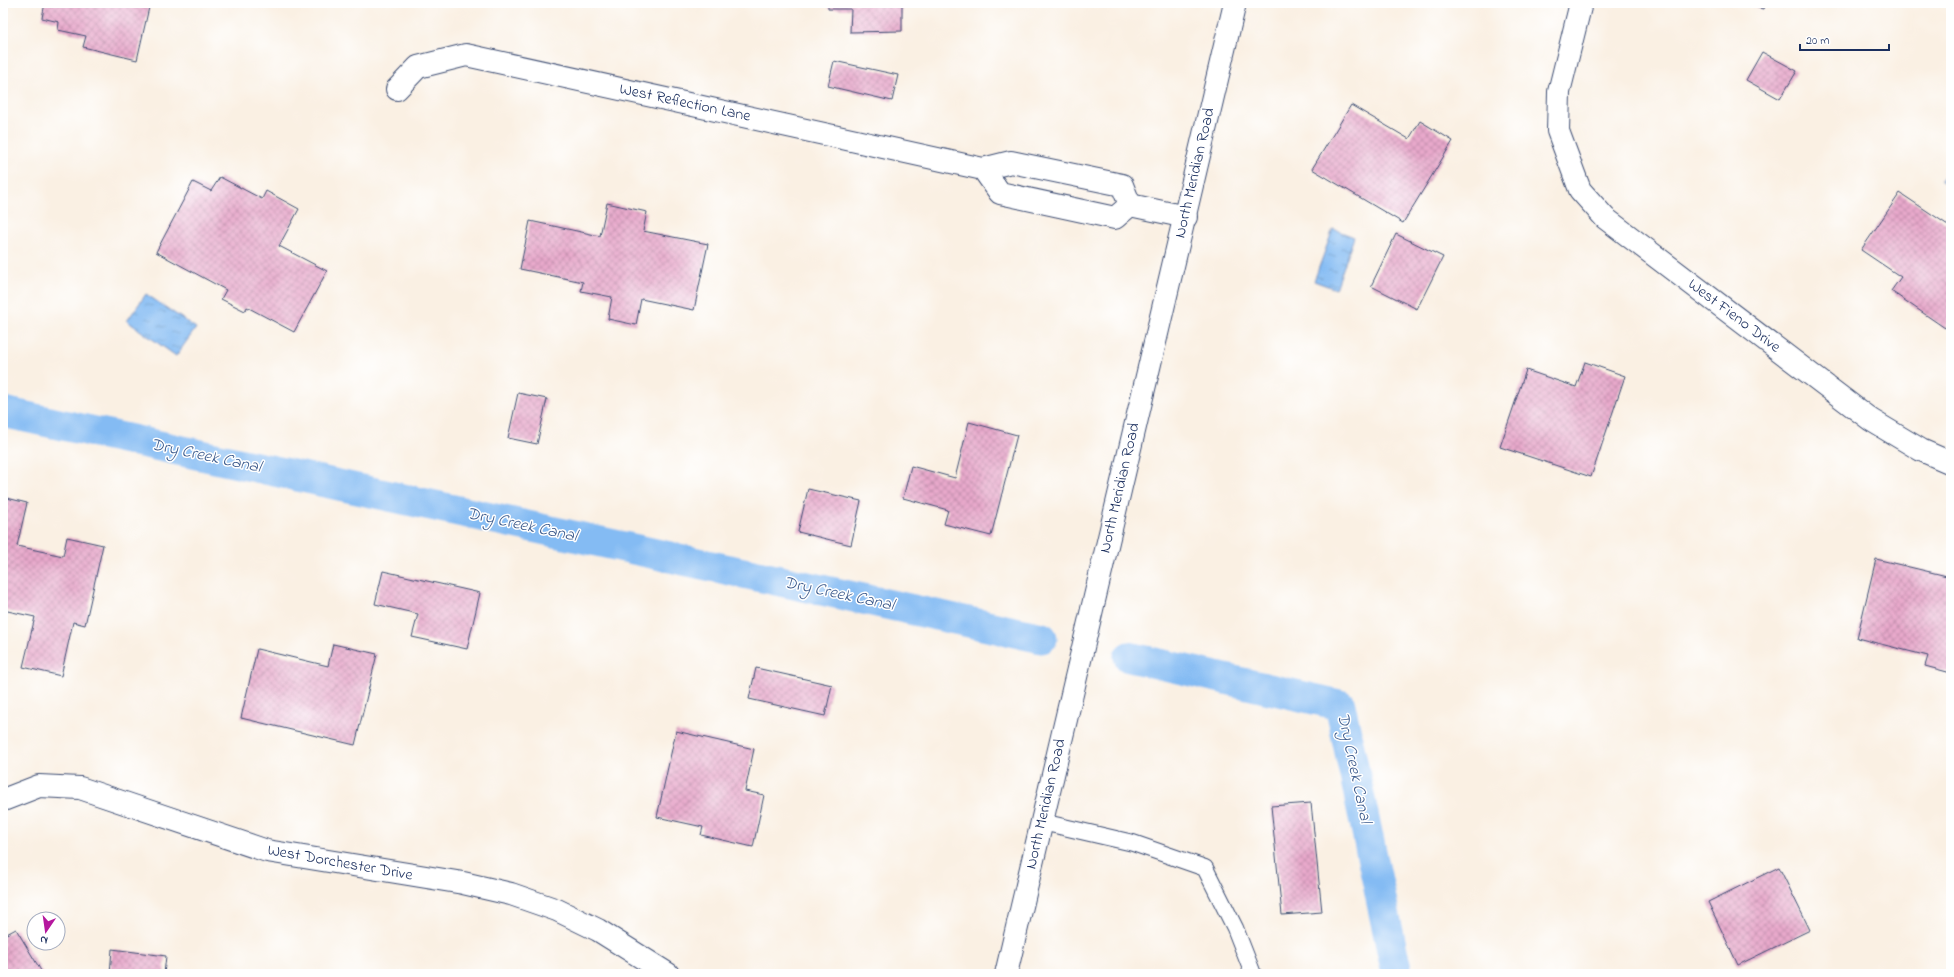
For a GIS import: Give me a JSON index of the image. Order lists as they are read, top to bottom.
{
  "streets": {
    "street": [
      "West Reflection Lane",
      "North Meridian Road",
      "West Fieno Drive",
      "West Dorchester Drive"
    ]
  },
  "water": ["Dry Creek Canal"],
  "scale_bar": "20 m",
  "north": "bottom"
}
